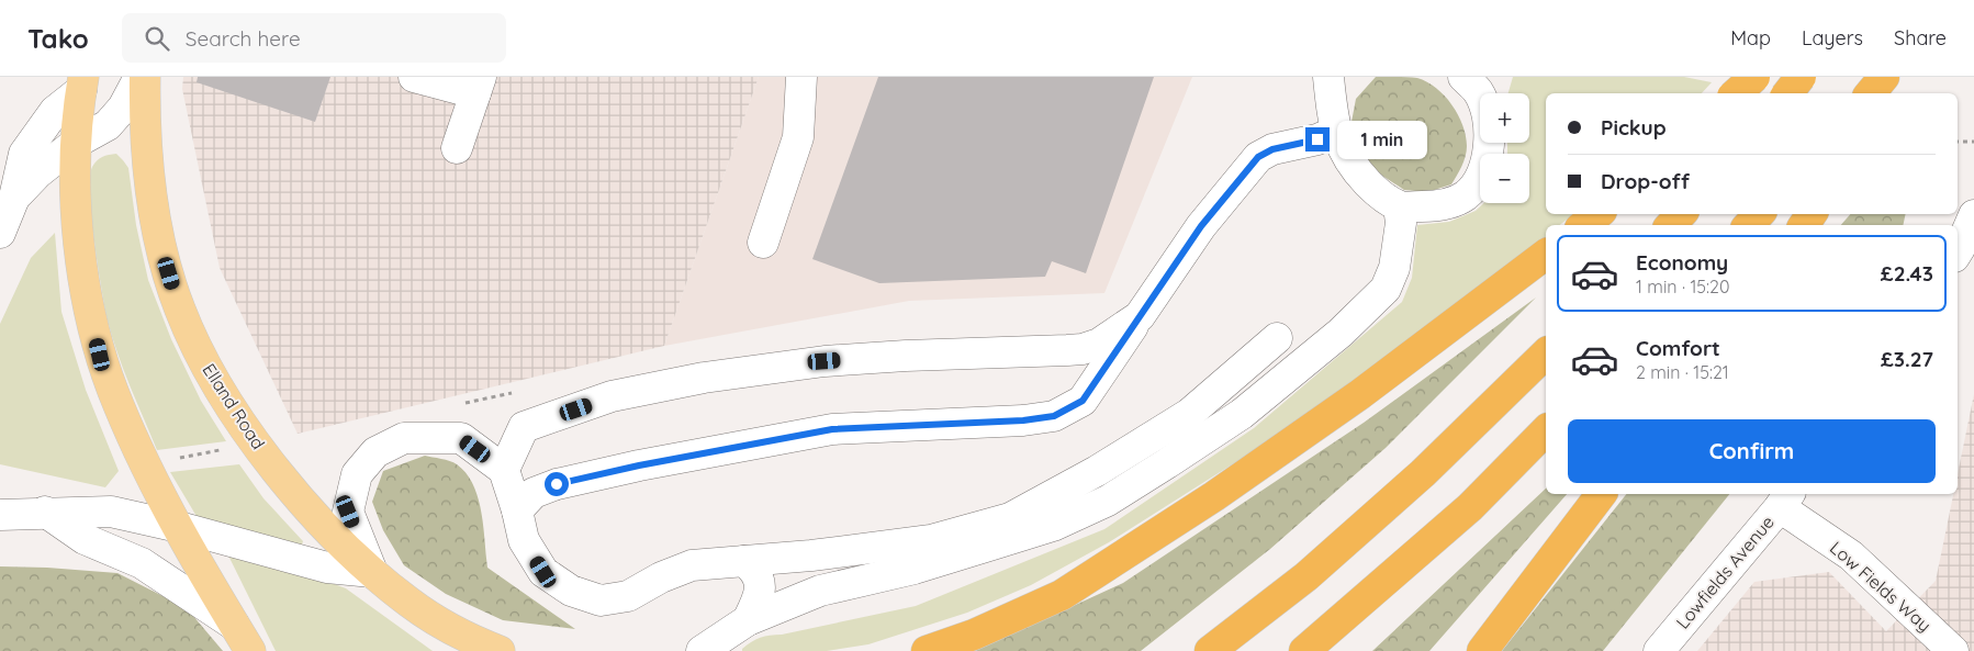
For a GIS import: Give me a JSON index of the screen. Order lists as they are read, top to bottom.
{
  "streets": {
    "main road": ["Elland Road"],
    "street": ["Lowfields Avenue", "Low Fields Way"]
  },
  "crossings": [
    ["Lowfields Avenue", "Low Fields Way"]
  ],
  "page": {
    "header": "Tako",
    "search": "Search here",
    "nav": ["Map", "Layers", "Share"],
    "map_buttons": ["+", "−"],
    "banner": ["Pickup", "Drop-off"],
    "bubble": "1 min",
    "list": [
      {
        "name": "Economy",
        "note": "1 min · 15:20",
        "value": "£2.43"
      },
      {
        "name": "Comfort",
        "note": "2 min · 15:21",
        "value": "£3.27"
      }
    ],
    "buttons": "Confirm"
  }
}
